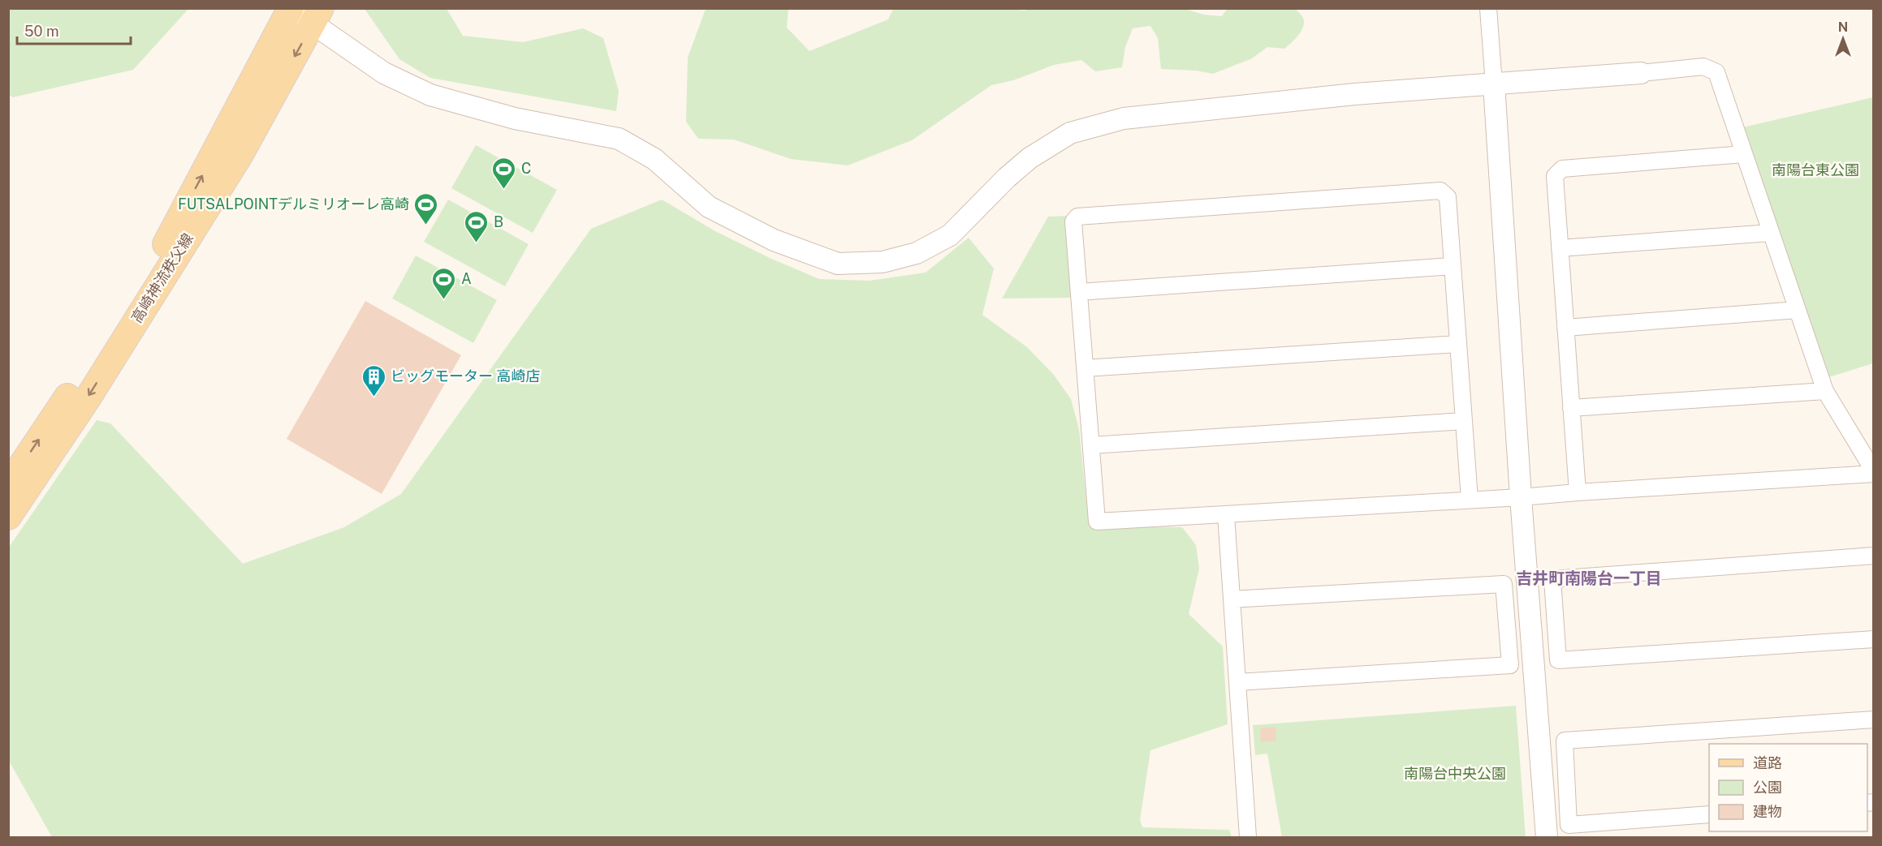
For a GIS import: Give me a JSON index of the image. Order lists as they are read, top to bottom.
{
  "streets": {
    "main road": ["高崎神流秩父線"]
  },
  "districts": ["吉井町南陽台一丁目"],
  "parks": ["南陽台東公園", "南陽台中央公園"],
  "places": {
    "sports": [
      "C",
      "FUTSALPOINTデルミリオーレ高崎",
      "B",
      "A"
    ],
    "building": ["ビッグモーター 高崎店"]
  },
  "legend": ["道路", "公園", "建物"],
  "scale_bar": "50 m",
  "north": "top"
}
